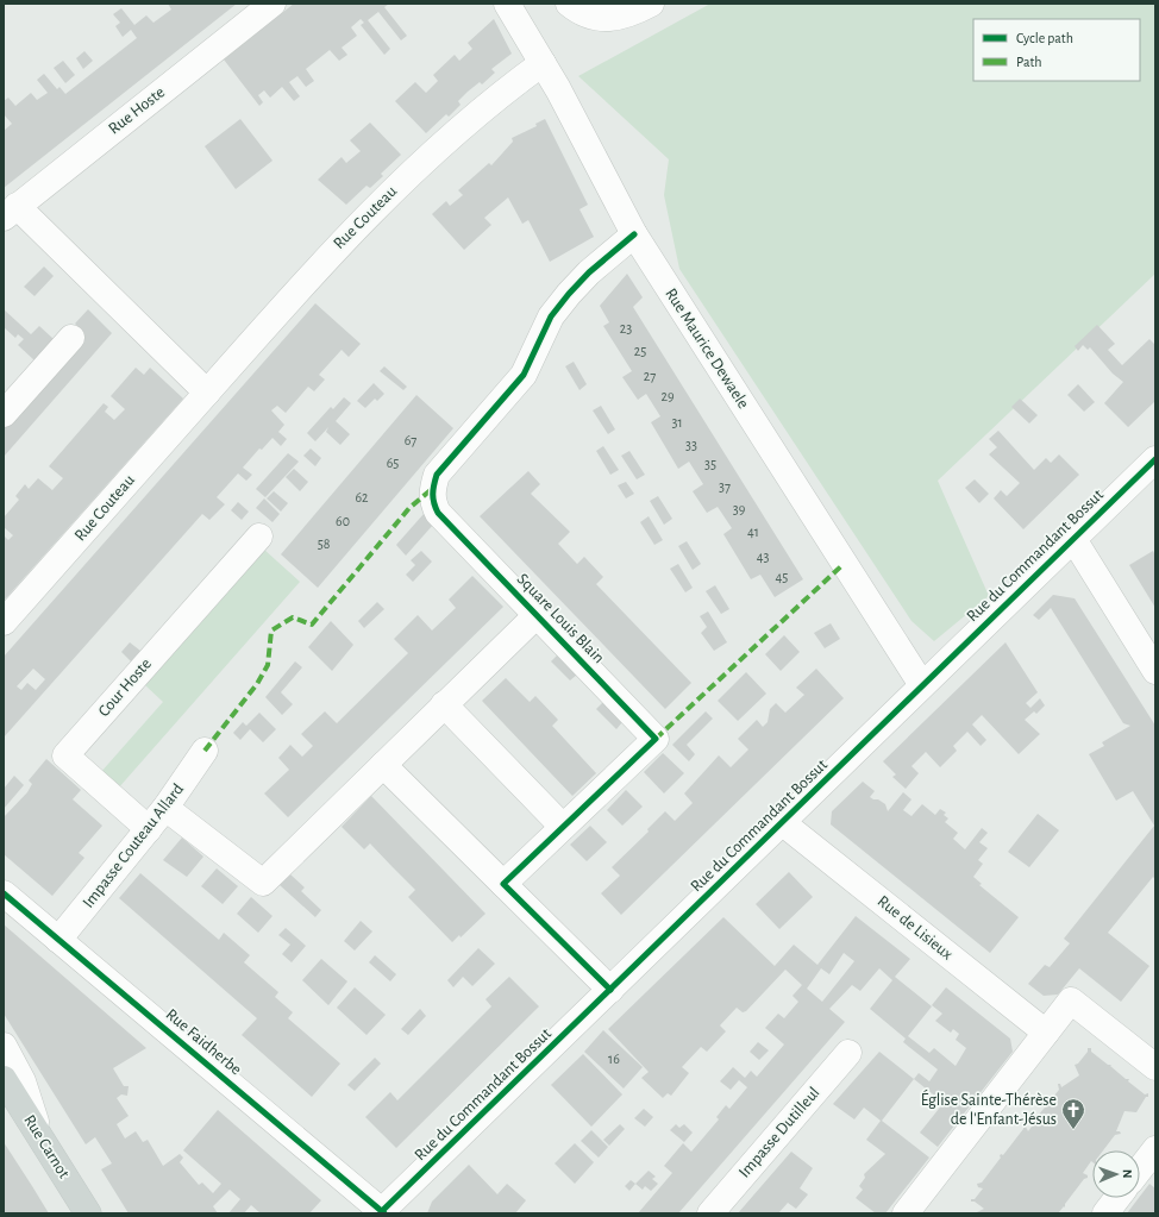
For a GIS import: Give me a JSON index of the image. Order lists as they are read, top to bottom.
{
  "streets": {
    "main road": ["Rue Carnot"],
    "street": [
      "Rue Hoste",
      "Rue Couteau",
      "Rue Maurice Dewaele",
      "Rue du Commandant Bossut",
      "Square Louis Blain",
      "Cour Hoste",
      "Impasse Couteau Allard",
      "Rue de Lisieux",
      "Rue Faidherbe",
      "Impasse Dutilleul"
    ]
  },
  "crossings": [
    ["Rue Couteau", "Rue Maurice Dewaele"],
    ["Rue Maurice Dewaele", "Rue du Commandant Bossut"],
    ["Rue Maurice Dewaele", "Square Louis Blain"],
    ["Rue du Commandant Bossut", "Rue de Lisieux"],
    ["Rue du Commandant Bossut", "Rue Faidherbe"],
    ["Square Louis Blain", "Impasse Couteau Allard"],
    ["Cour Hoste", "Impasse Couteau Allard"],
    ["Impasse Couteau Allard", "Rue Faidherbe"]
  ],
  "places": {
    "church": ["Église Sainte-Thérèse de l'Enfant-Jésus"]
  },
  "house_numbers": [
    "23",
    "25",
    "27",
    "29",
    "31",
    "67",
    "33",
    "65",
    "35",
    "37",
    "62",
    "39",
    "60",
    "41",
    "58",
    "43",
    "45",
    "16"
  ],
  "legend": ["Cycle path", "Path"],
  "north": "right"
}
